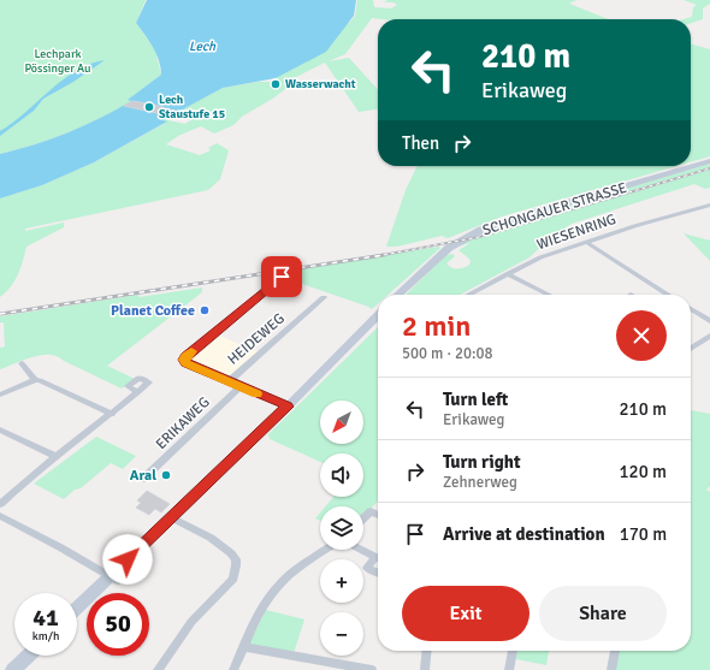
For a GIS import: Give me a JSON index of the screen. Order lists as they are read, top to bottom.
{
  "streets": {
    "main road": ["SCHONGAUER STRASSE"],
    "street": ["WIESENRING", "HEIDEWEG", "ERIKAWEG"]
  },
  "crossings": [
    ["HEIDEWEG", "ERIKAWEG"]
  ],
  "water": ["Lech"],
  "parks": ["Lechpark Pössinger Au"],
  "places": [
    "Wasserwacht",
    "Lech Staustufe 15",
    "Planet Coffee",
    "Aral"
  ],
  "north": "bottom left",
  "page": {
    "turn": ["210 m", "Erikaweg"],
    "then": "Then",
    "heading": ["2 min", "500 m · 20:08"],
    "list": [
      {
        "name": "Turn left",
        "note": "Erikaweg",
        "value": "210 m"
      },
      {
        "name": "Turn right",
        "note": "Zehnerweg",
        "value": "120 m"
      },
      {
        "name": "Arrive at destination",
        "value": "170 m"
      }
    ],
    "map_buttons": ["+", "−"],
    "buttons": ["Exit", "Share"],
    "speed": "41 km/h",
    "limit": "50"
  }
}
